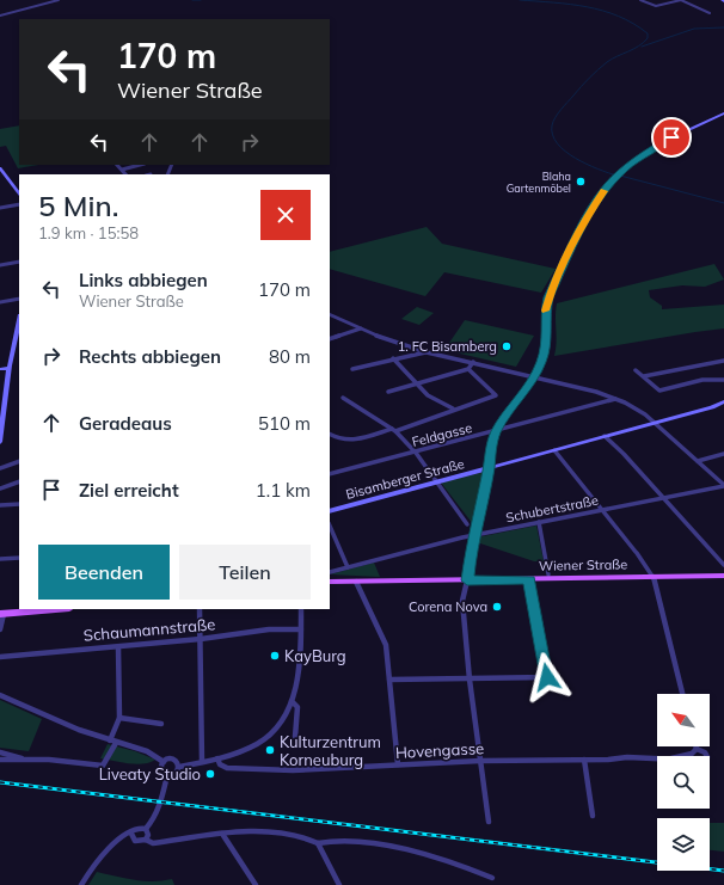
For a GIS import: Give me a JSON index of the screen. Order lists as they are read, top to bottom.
{
  "streets": {
    "main road": ["Bisamberger Straße", "Wiener Straße"],
    "street": [
      "Feldgasse",
      "Schubertstraße",
      "Schaumannstraße",
      "Hovengasse"
    ]
  },
  "places": [
    "Blaha Gartenmöbel",
    "1. FC Bisamberg",
    "Corena Nova",
    "KayBurg",
    "Kulturzentrum Korneuburg",
    "Liveaty Studio"
  ],
  "north": "top left",
  "page": {
    "turn": ["170 m", "Wiener Straße"],
    "heading": ["5 Min.", "1.9 km · 15:58"],
    "list": [
      {
        "name": "Links abbiegen",
        "note": "Wiener Straße",
        "value": "170 m"
      },
      {
        "name": "Rechts abbiegen",
        "value": "80 m"
      },
      {
        "name": "Geradeaus",
        "value": "510 m"
      },
      {
        "name": "Ziel erreicht",
        "value": "1.1 km"
      }
    ],
    "buttons": ["Beenden", "Teilen"]
  }
}
